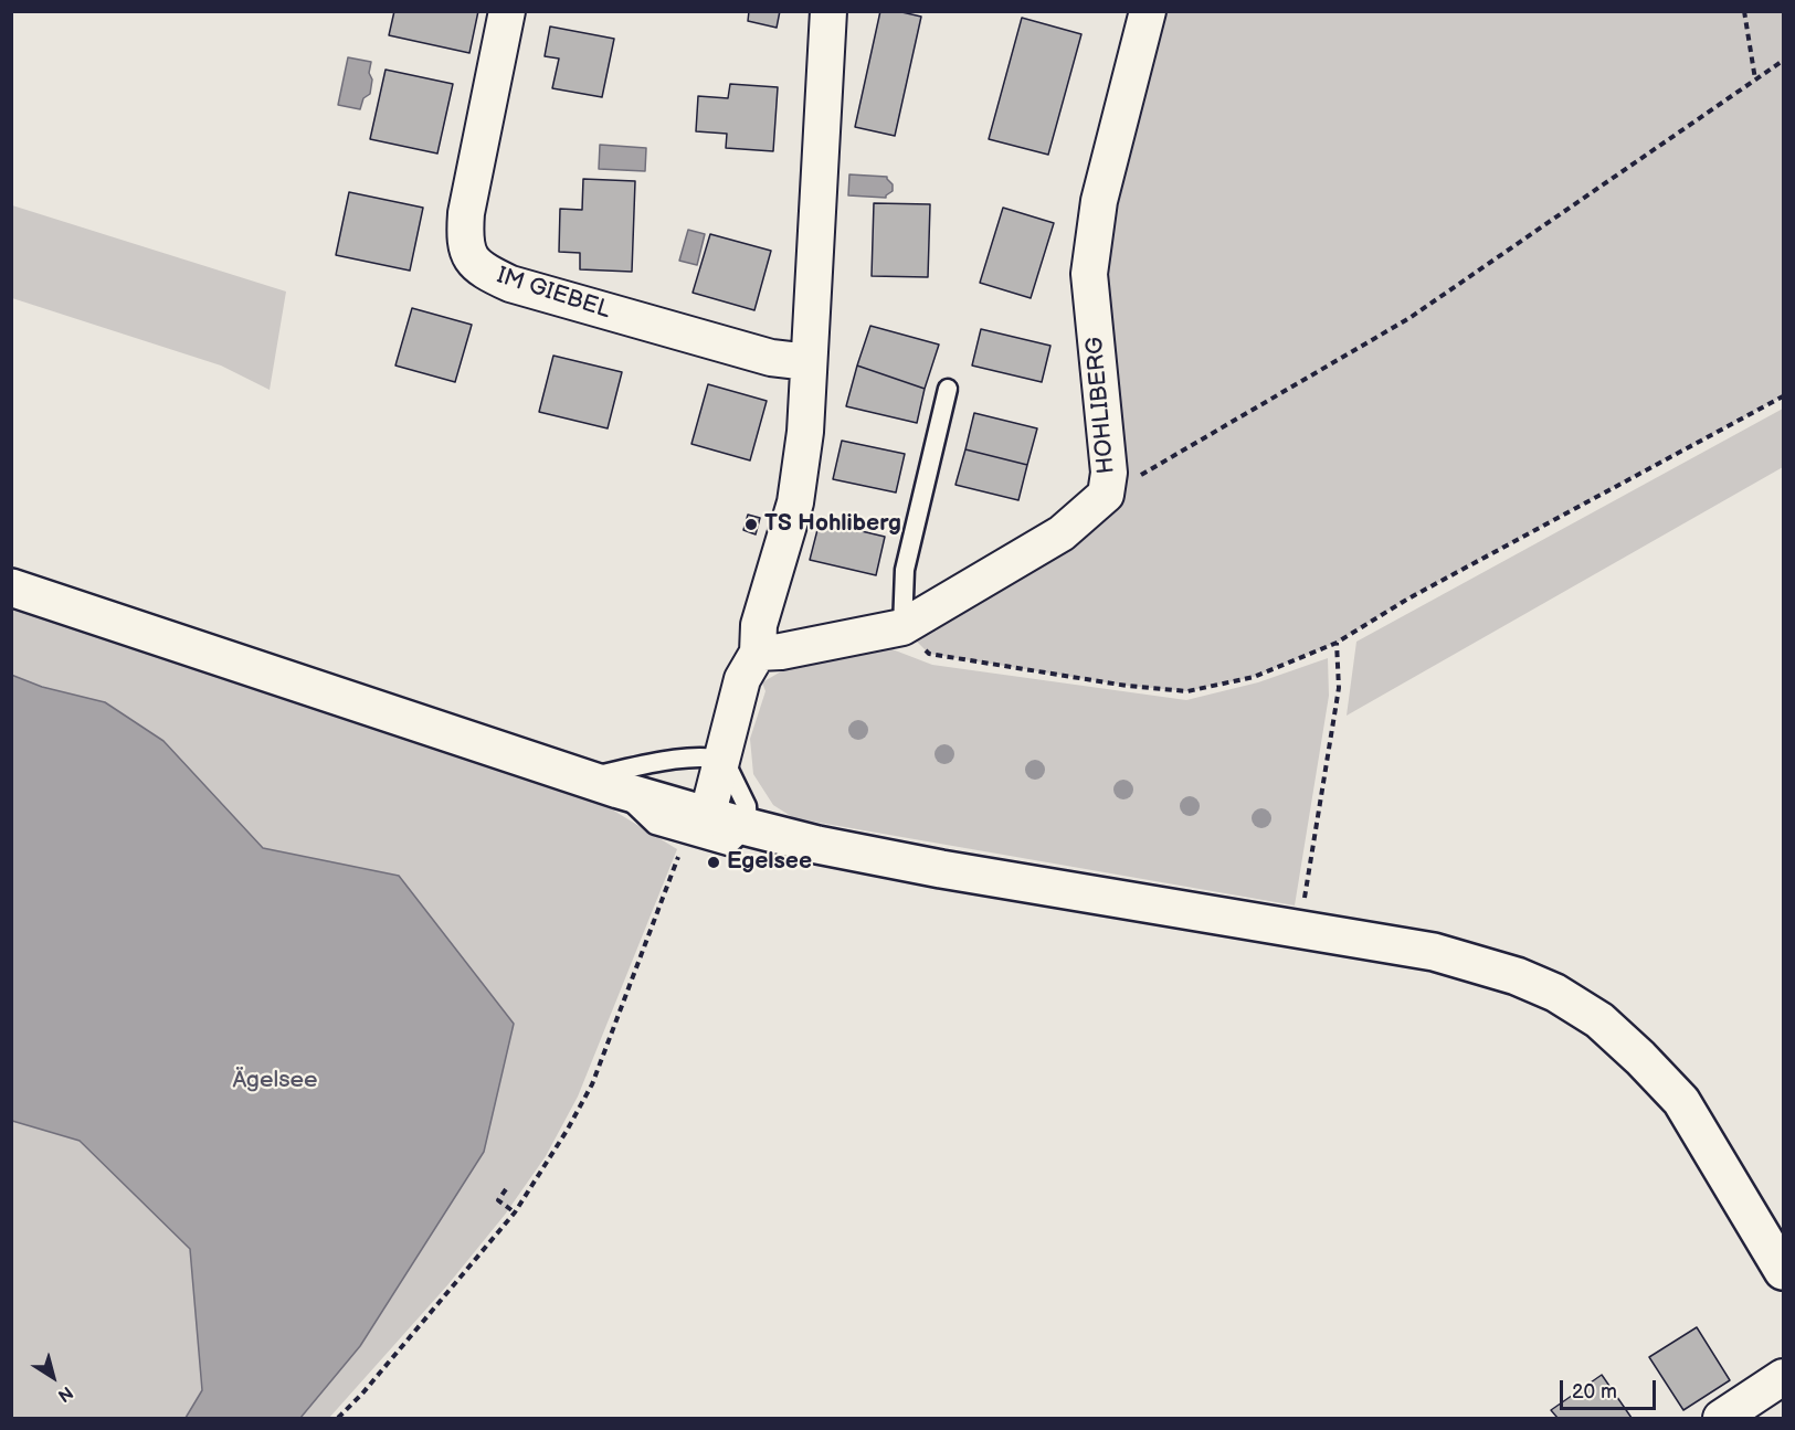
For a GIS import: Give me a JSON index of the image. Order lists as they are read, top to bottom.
{
  "streets": {
    "street": ["IM GIEBEL", "HOHLIBERG"]
  },
  "parks": ["Ägelsee"],
  "places": ["TS Hohliberg", "Egelsee"],
  "scale_bar": "20 m",
  "north": "bottom right"
}
